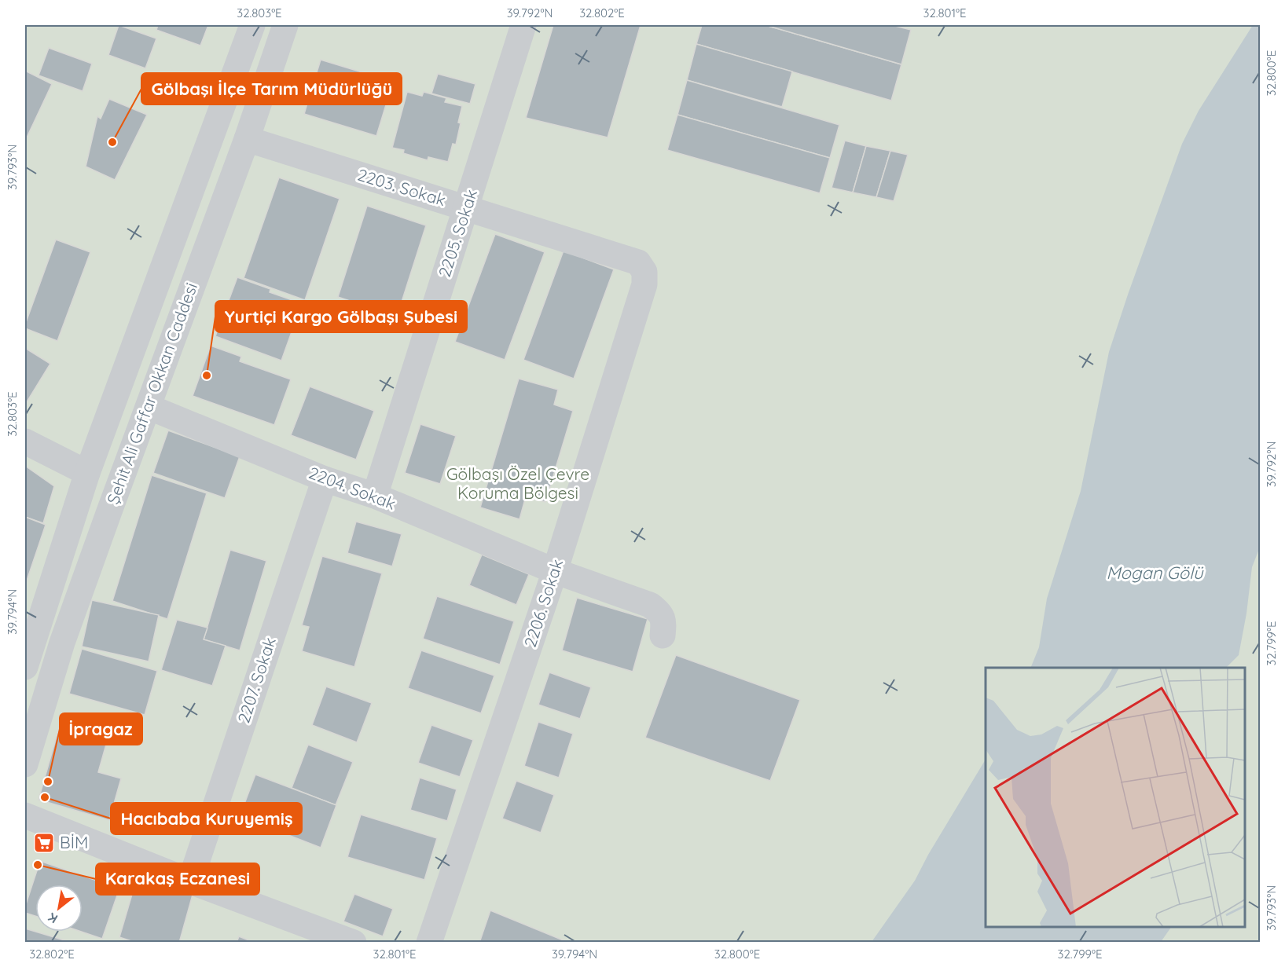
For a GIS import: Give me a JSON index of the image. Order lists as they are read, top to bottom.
{
  "streets": {
    "street": [
      "2203. Sokak",
      "2205. Sokak",
      "Şehit Ali Gaffar Okkan Caddesi",
      "2204. Sokak",
      "2206. Sokak",
      "2207. Sokak"
    ]
  },
  "crossings": [
    ["2203. Sokak", "2205. Sokak"],
    ["2203. Sokak", "Şehit Ali Gaffar Okkan Caddesi"],
    ["2203. Sokak", "2206. Sokak"],
    ["2205. Sokak", "2204. Sokak"],
    ["Şehit Ali Gaffar Okkan Caddesi", "2204. Sokak"],
    ["2204. Sokak", "2206. Sokak"],
    ["2204. Sokak", "2207. Sokak"]
  ],
  "water": ["Mogan Gölü"],
  "parks": ["Gölbaşı Özel Çevre Koruma Bölgesi"],
  "places": {
    "other": [
      "Gölbaşı İlçe Tarım Müdürlüğü",
      "Yurtiçi Kargo Gölbaşı Şubesi",
      "İpragaz",
      "Hacıbaba Kuruyemiş",
      "Karakaş Eczanesi"
    ],
    "supermarket": ["BİM"]
  },
  "north": "bottom left",
  "coordinates": [
    "32.803°E",
    "39.792°N",
    "32.802°E",
    "32.801°E",
    "32.800°E",
    "39.793°N",
    "39.794°N",
    "32.799°E"
  ]
}
